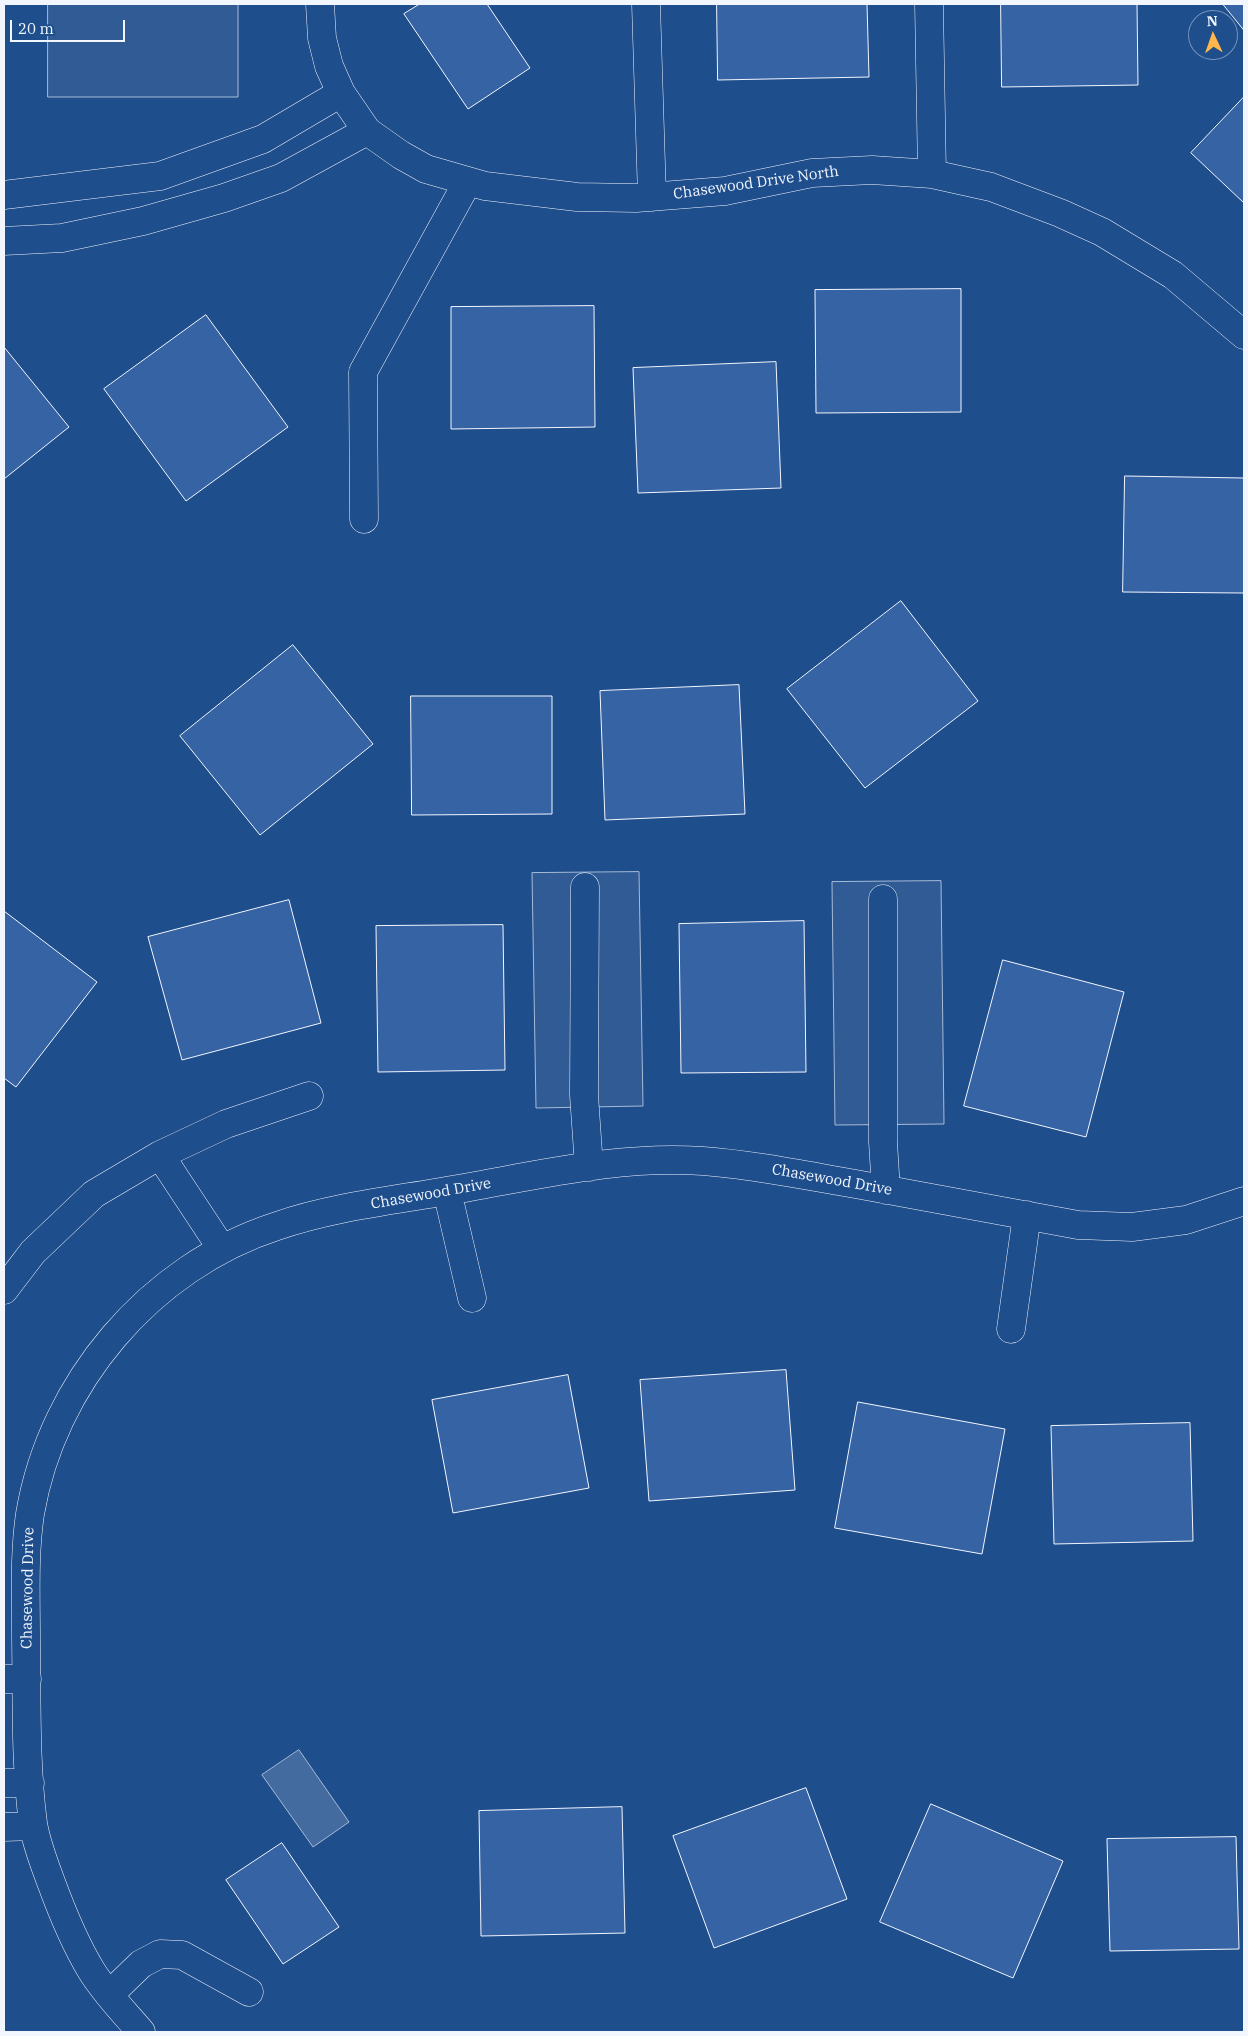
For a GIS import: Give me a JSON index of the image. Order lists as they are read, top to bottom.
{
  "streets": {
    "street": ["Chasewood Drive North", "Chasewood Drive"]
  },
  "scale_bar": "20 m",
  "north": "top"
}
